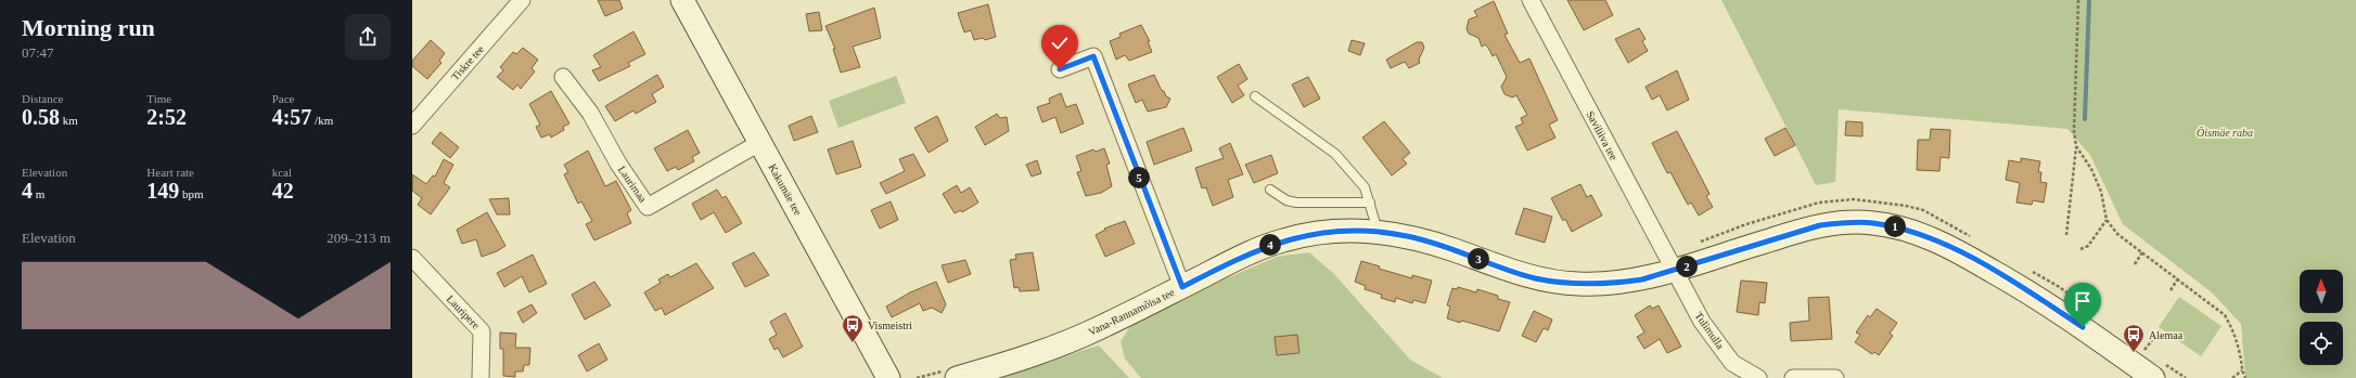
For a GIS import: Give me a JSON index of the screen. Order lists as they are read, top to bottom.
{
  "streets": {
    "street": [
      "Tiskre tee",
      "Saviliiva tee",
      "Laurimaa",
      "Kakumäe tee",
      "Lauripere",
      "Vana-Rannamõisa tee",
      "Tulimulla"
    ]
  },
  "crossings": [
    ["Saviliiva tee", "Vana-Rannamõisa tee"],
    ["Saviliiva tee", "Tulimulla"],
    ["Laurimaa", "Kakumäe tee"],
    ["Vana-Rannamõisa tee", "Tulimulla"]
  ],
  "parks": ["Õismäe raba"],
  "places": {
    "bus stop": ["Vismeistri", "Alemaa"]
  },
  "north": "top",
  "page": {
    "heading": ["Morning run", "07:47"],
    "stats": [
      ["Distance", "0.58 km"],
      ["Time", "2:52"],
      ["Pace", "4:57 /km"],
      ["Elevation", "4 m"],
      ["Heart rate", "149 bpm"],
      ["kcal", "42"]
    ],
    "pins": [
      "5",
      "1",
      "4",
      "3",
      "2"
    ],
    "chart": ["Elevation", "209–213 m"]
  }
}
